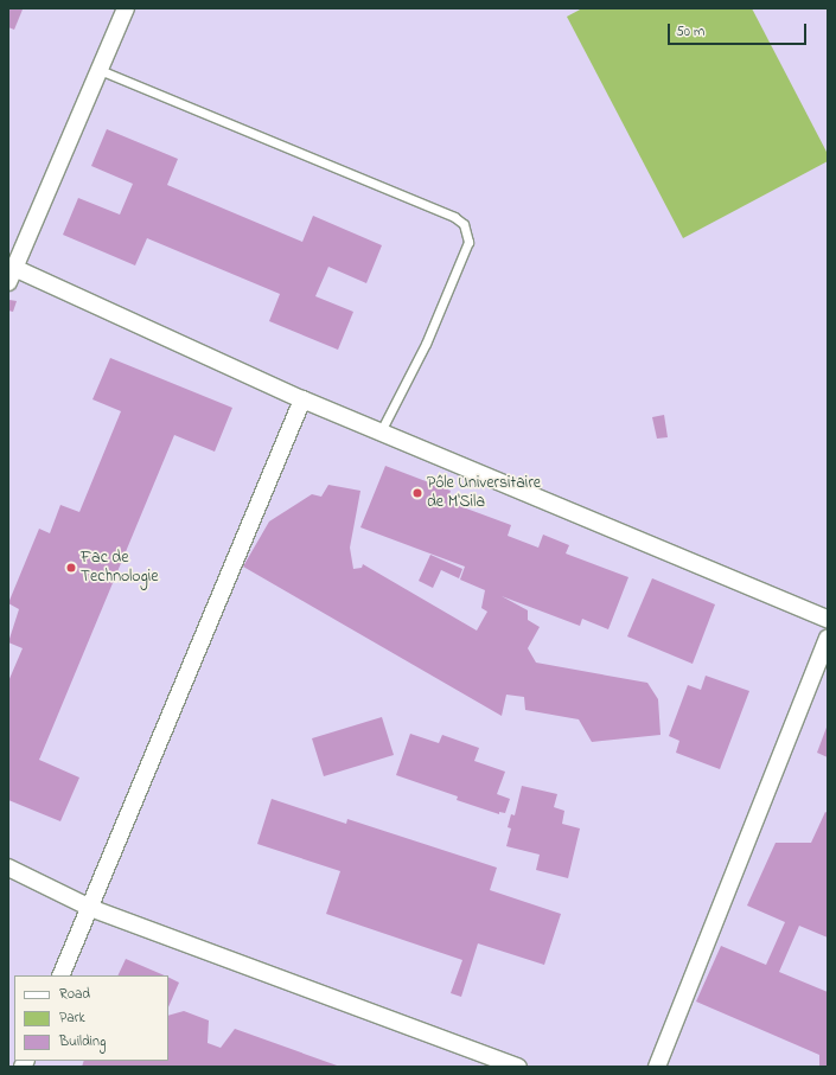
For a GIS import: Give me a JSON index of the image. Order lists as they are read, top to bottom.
{
  "places": ["Pôle Universitaire de M'Sila", "Fac de Technologie"],
  "legend": ["Road", "Park", "Building"],
  "scale_bar": "50 m"
}
